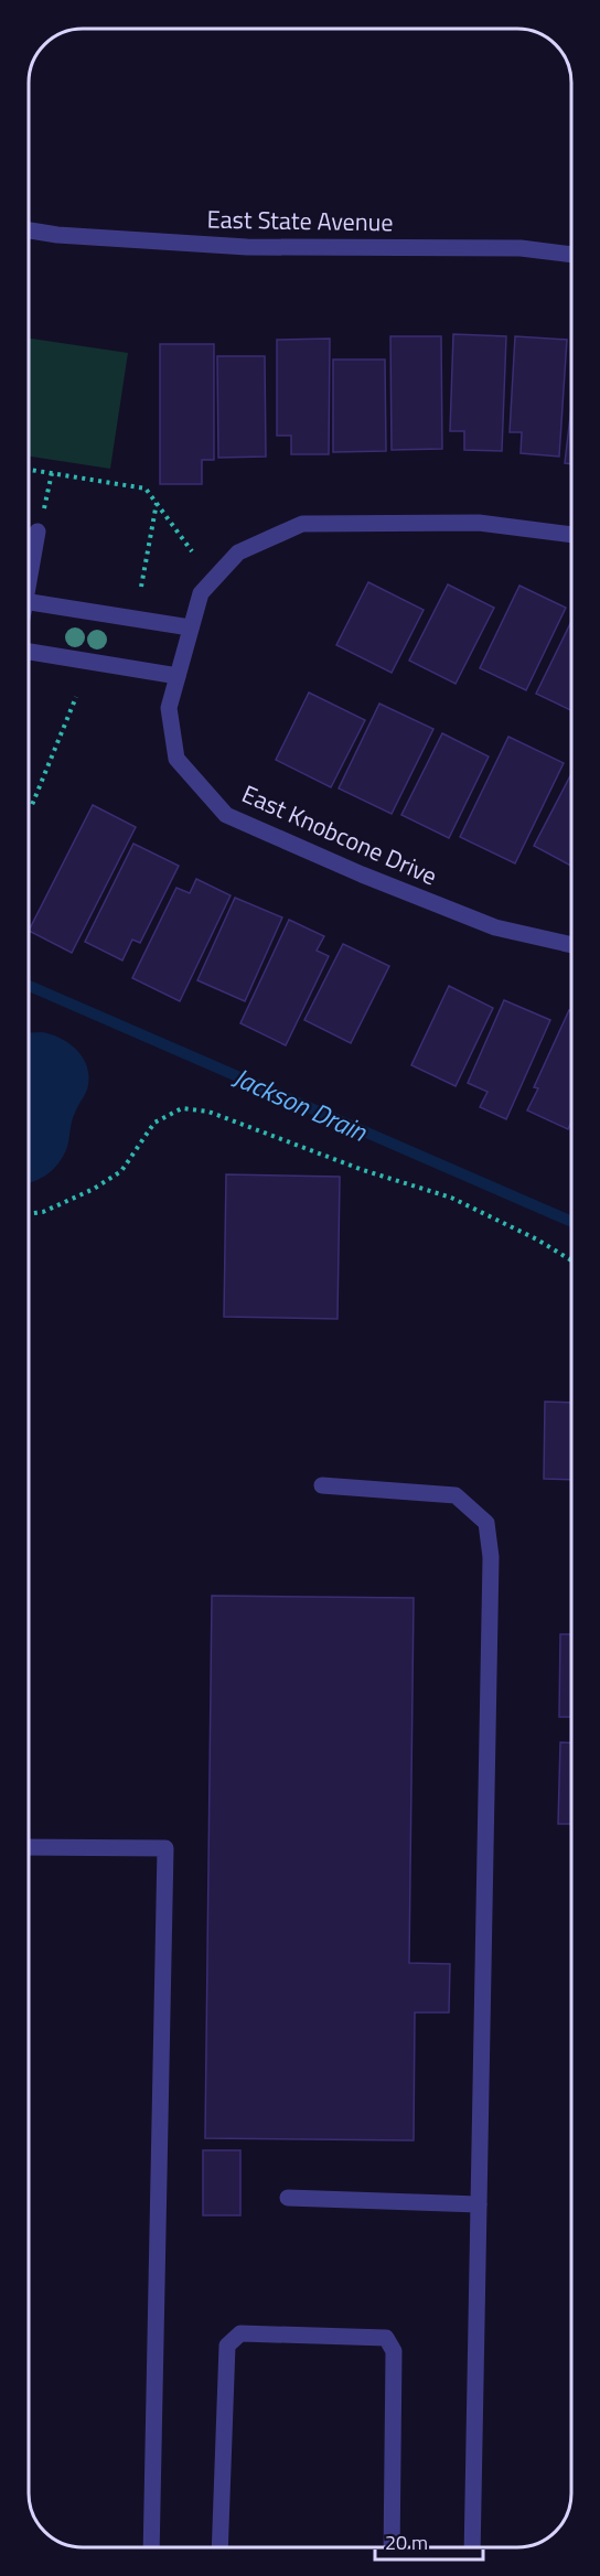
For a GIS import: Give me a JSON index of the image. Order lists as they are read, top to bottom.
{
  "streets": {
    "street": ["East State Avenue", "East Knobcone Drive"]
  },
  "water": ["Jackson Drain"],
  "scale_bar": "20 m"
}
